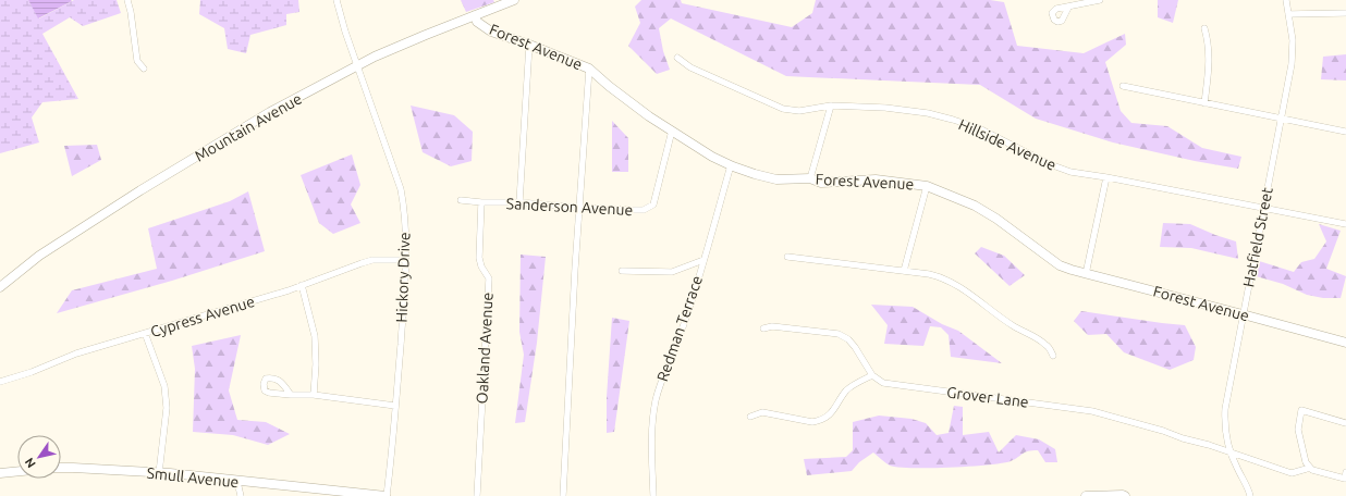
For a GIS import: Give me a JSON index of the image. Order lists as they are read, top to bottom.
{
  "streets": {
    "street": [
      "Forest Avenue",
      "Mountain Avenue",
      "Hillside Avenue",
      "Sanderson Avenue",
      "Hatfield Street",
      "Hickory Drive",
      "Cypress Avenue",
      "Redman Terrace",
      "Oakland Avenue",
      "Grover Lane",
      "Smull Avenue"
    ]
  },
  "crossings": [
    ["Forest Avenue", "Mountain Avenue"],
    ["Forest Avenue", "Sanderson Avenue"],
    ["Forest Avenue", "Hatfield Street"],
    ["Forest Avenue", "Redman Terrace"],
    ["Mountain Avenue", "Hickory Drive"],
    ["Hillside Avenue", "Hatfield Street"],
    ["Sanderson Avenue", "Oakland Avenue"],
    ["Hatfield Street", "Grover Lane"],
    ["Hickory Drive", "Cypress Avenue"],
    ["Hickory Drive", "Smull Avenue"]
  ],
  "north": "bottom left"
}
